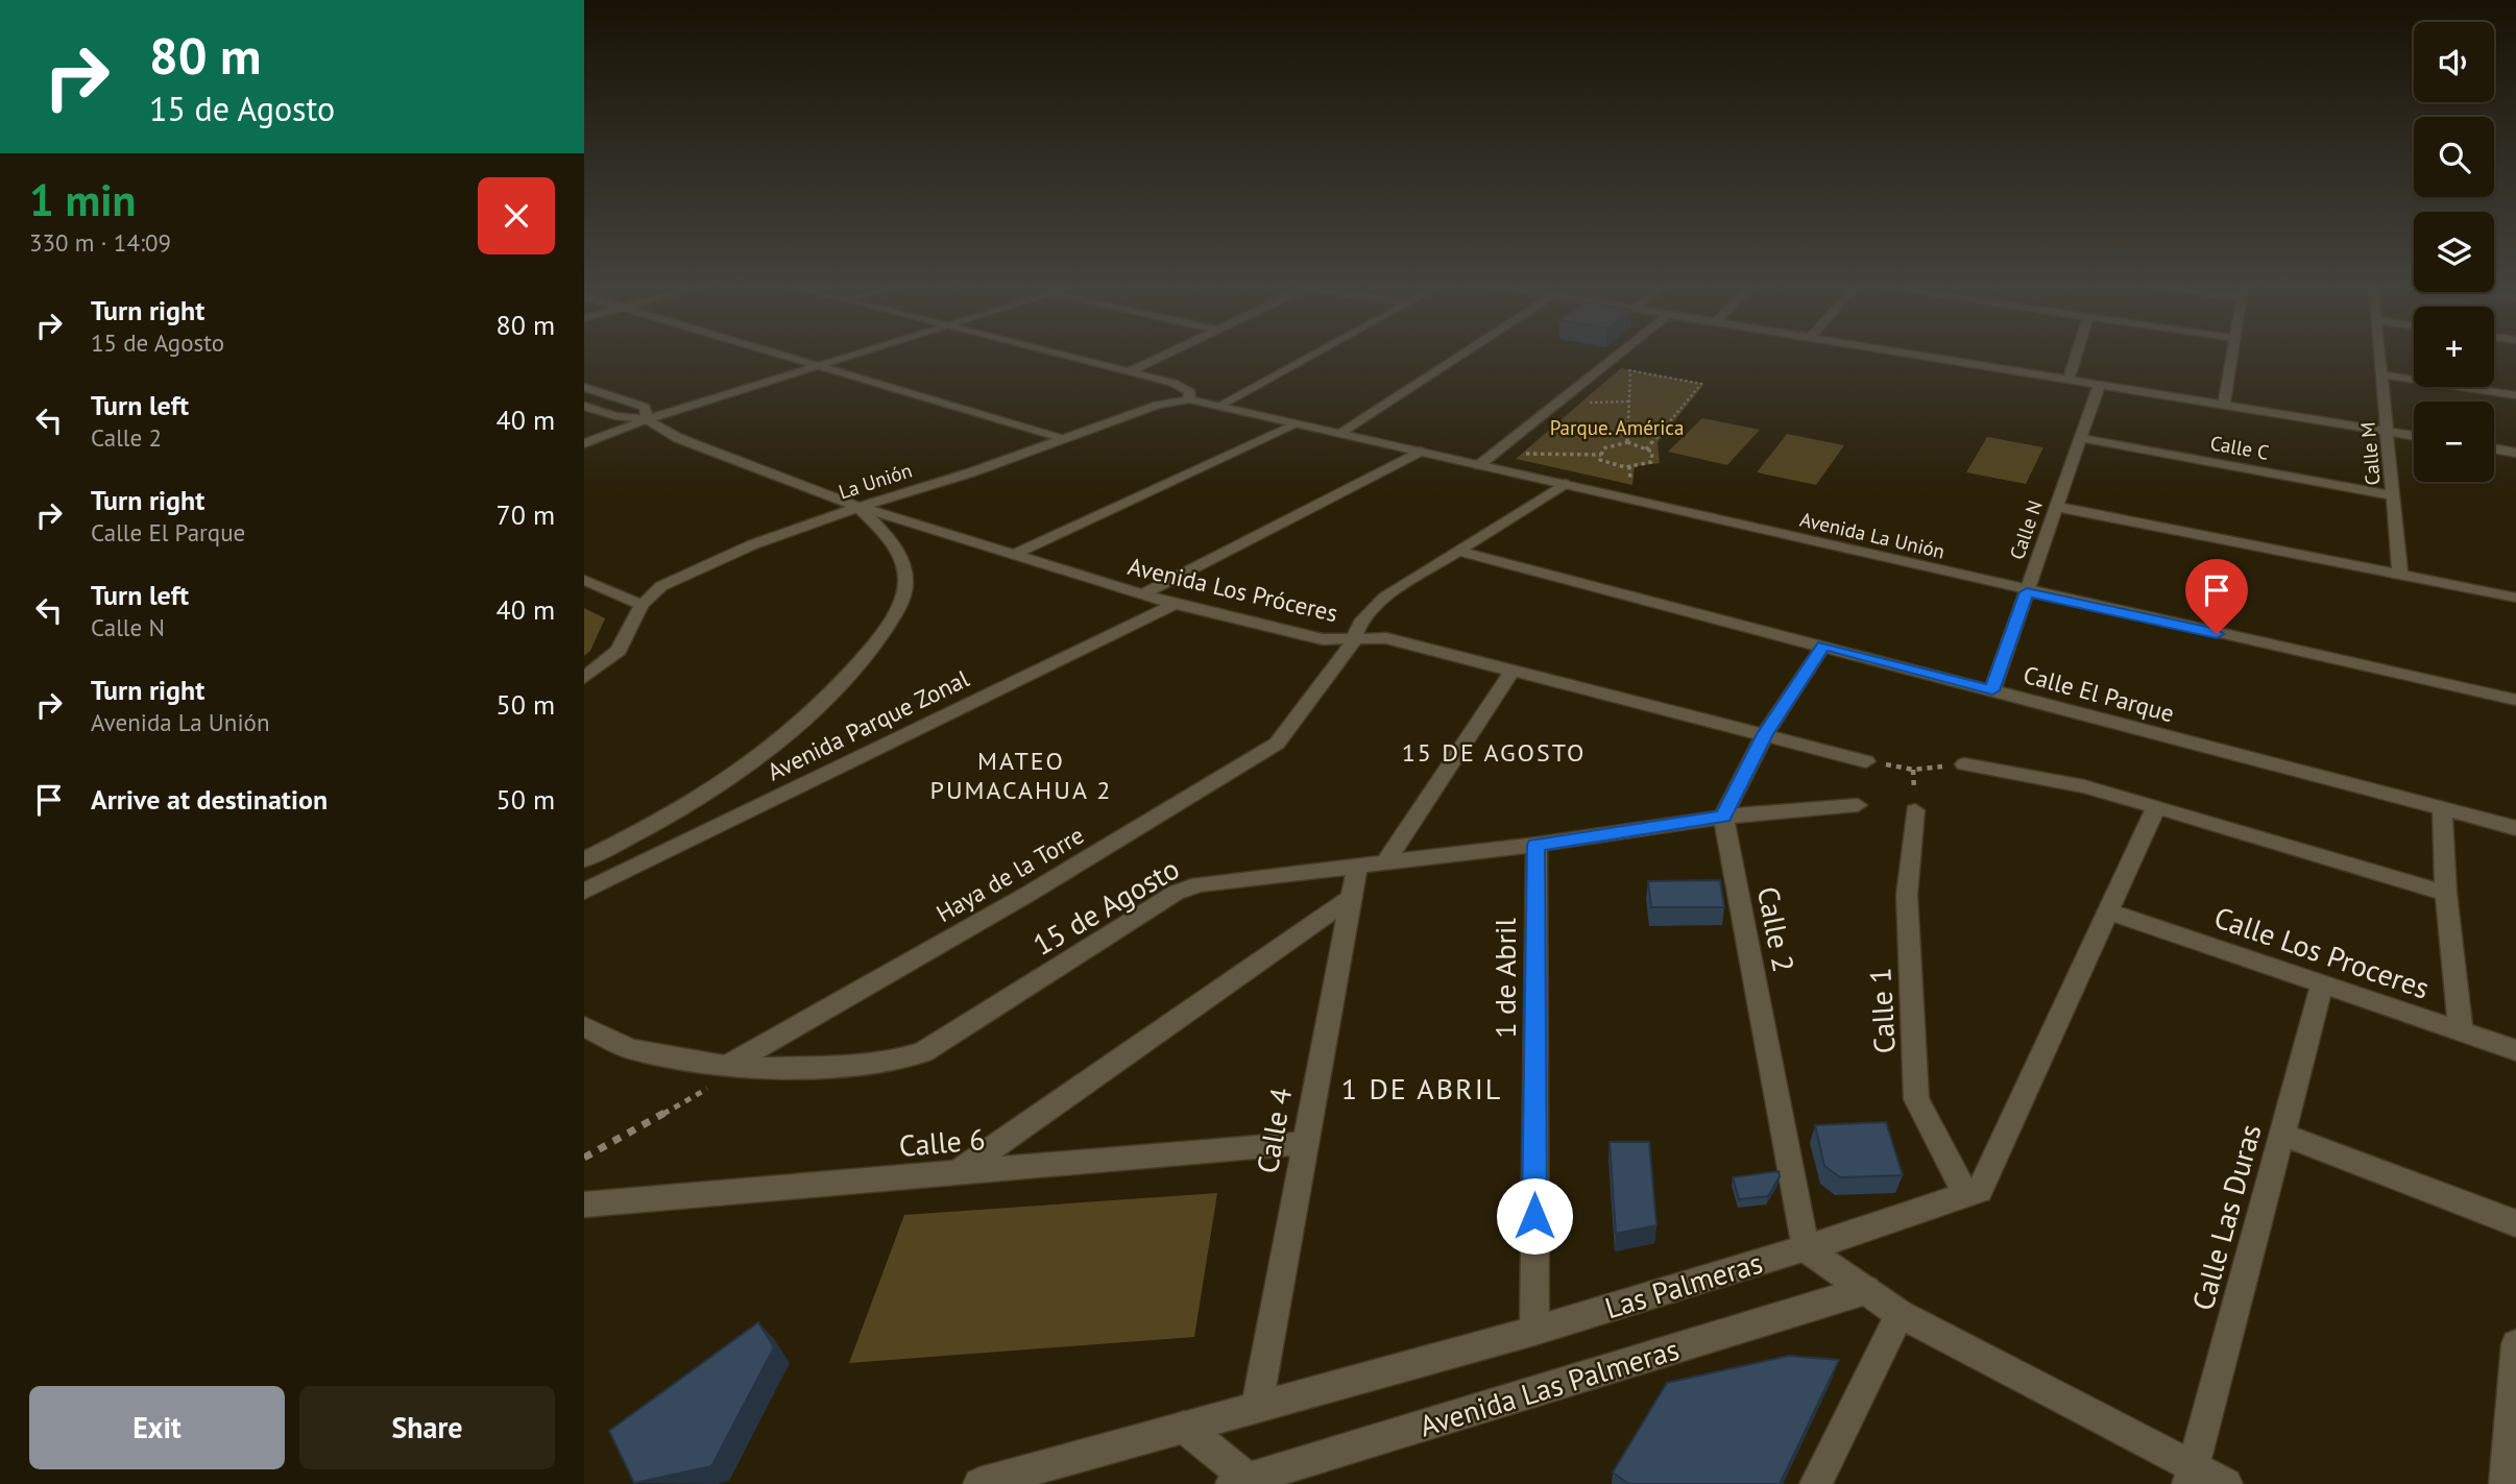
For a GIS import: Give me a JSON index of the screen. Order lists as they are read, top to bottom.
{
  "streets": {
    "street": [
      "Calle C",
      "Calle M",
      "La Unión",
      "Calle N",
      "Avenida La Unión",
      "Avenida Los Próceres",
      "Calle El Parque",
      "Avenida Parque Zonal",
      "Haya de la Torre",
      "15 de Agosto",
      "Calle 2",
      "Calle Los Proceres",
      "1 de Abril",
      "Calle 1",
      "Calle 4",
      "Calle 6",
      "Calle Las Duras",
      "Las Palmeras",
      "Avenida Las Palmeras"
    ]
  },
  "crossings": [
    ["Calle C", "Calle M"],
    ["Calle C", "Calle N"],
    ["La Unión", "Avenida La Unión"],
    ["La Unión", "Avenida Los Próceres"],
    ["La Unión", "Avenida Parque Zonal"],
    ["Calle N", "Avenida La Unión"],
    ["Calle N", "Calle El Parque"],
    ["Avenida La Unión", "Haya de la Torre"],
    ["Avenida Los Próceres", "Avenida Parque Zonal"],
    ["Avenida Los Próceres", "Haya de la Torre"],
    ["Calle El Parque", "Haya de la Torre"],
    ["Haya de la Torre", "15 de Agosto"],
    ["15 de Agosto", "Calle 2"],
    ["15 de Agosto", "1 de Abril"],
    ["15 de Agosto", "Calle 4"],
    ["Calle 2", "Las Palmeras"],
    ["Calle Los Proceres", "Calle Las Duras"],
    ["Calle Los Proceres", "Las Palmeras"],
    ["1 de Abril", "Las Palmeras"],
    ["Calle 1", "Las Palmeras"],
    ["Calle 4", "Calle 6"],
    ["Calle 4", "Las Palmeras"]
  ],
  "districts": ["15 DE AGOSTO", "MATEO PUMACAHUA 2", "1 DE ABRIL"],
  "parks": ["Parque. América"],
  "page": {
    "turn": ["80 m", "15 de Agosto"],
    "map_buttons": ["+", "−"],
    "heading": ["1 min", "330 m · 14:09"],
    "list": [
      {
        "name": "Turn right",
        "note": "15 de Agosto",
        "value": "80 m"
      },
      {
        "name": "Turn left",
        "note": "Calle 2",
        "value": "40 m"
      },
      {
        "name": "Turn right",
        "note": "Calle El Parque",
        "value": "70 m"
      },
      {
        "name": "Turn left",
        "note": "Calle N",
        "value": "40 m"
      },
      {
        "name": "Turn right",
        "note": "Avenida La Unión",
        "value": "50 m"
      },
      {
        "name": "Arrive at destination",
        "value": "50 m"
      }
    ],
    "buttons": ["Exit", "Share"]
  }
}
